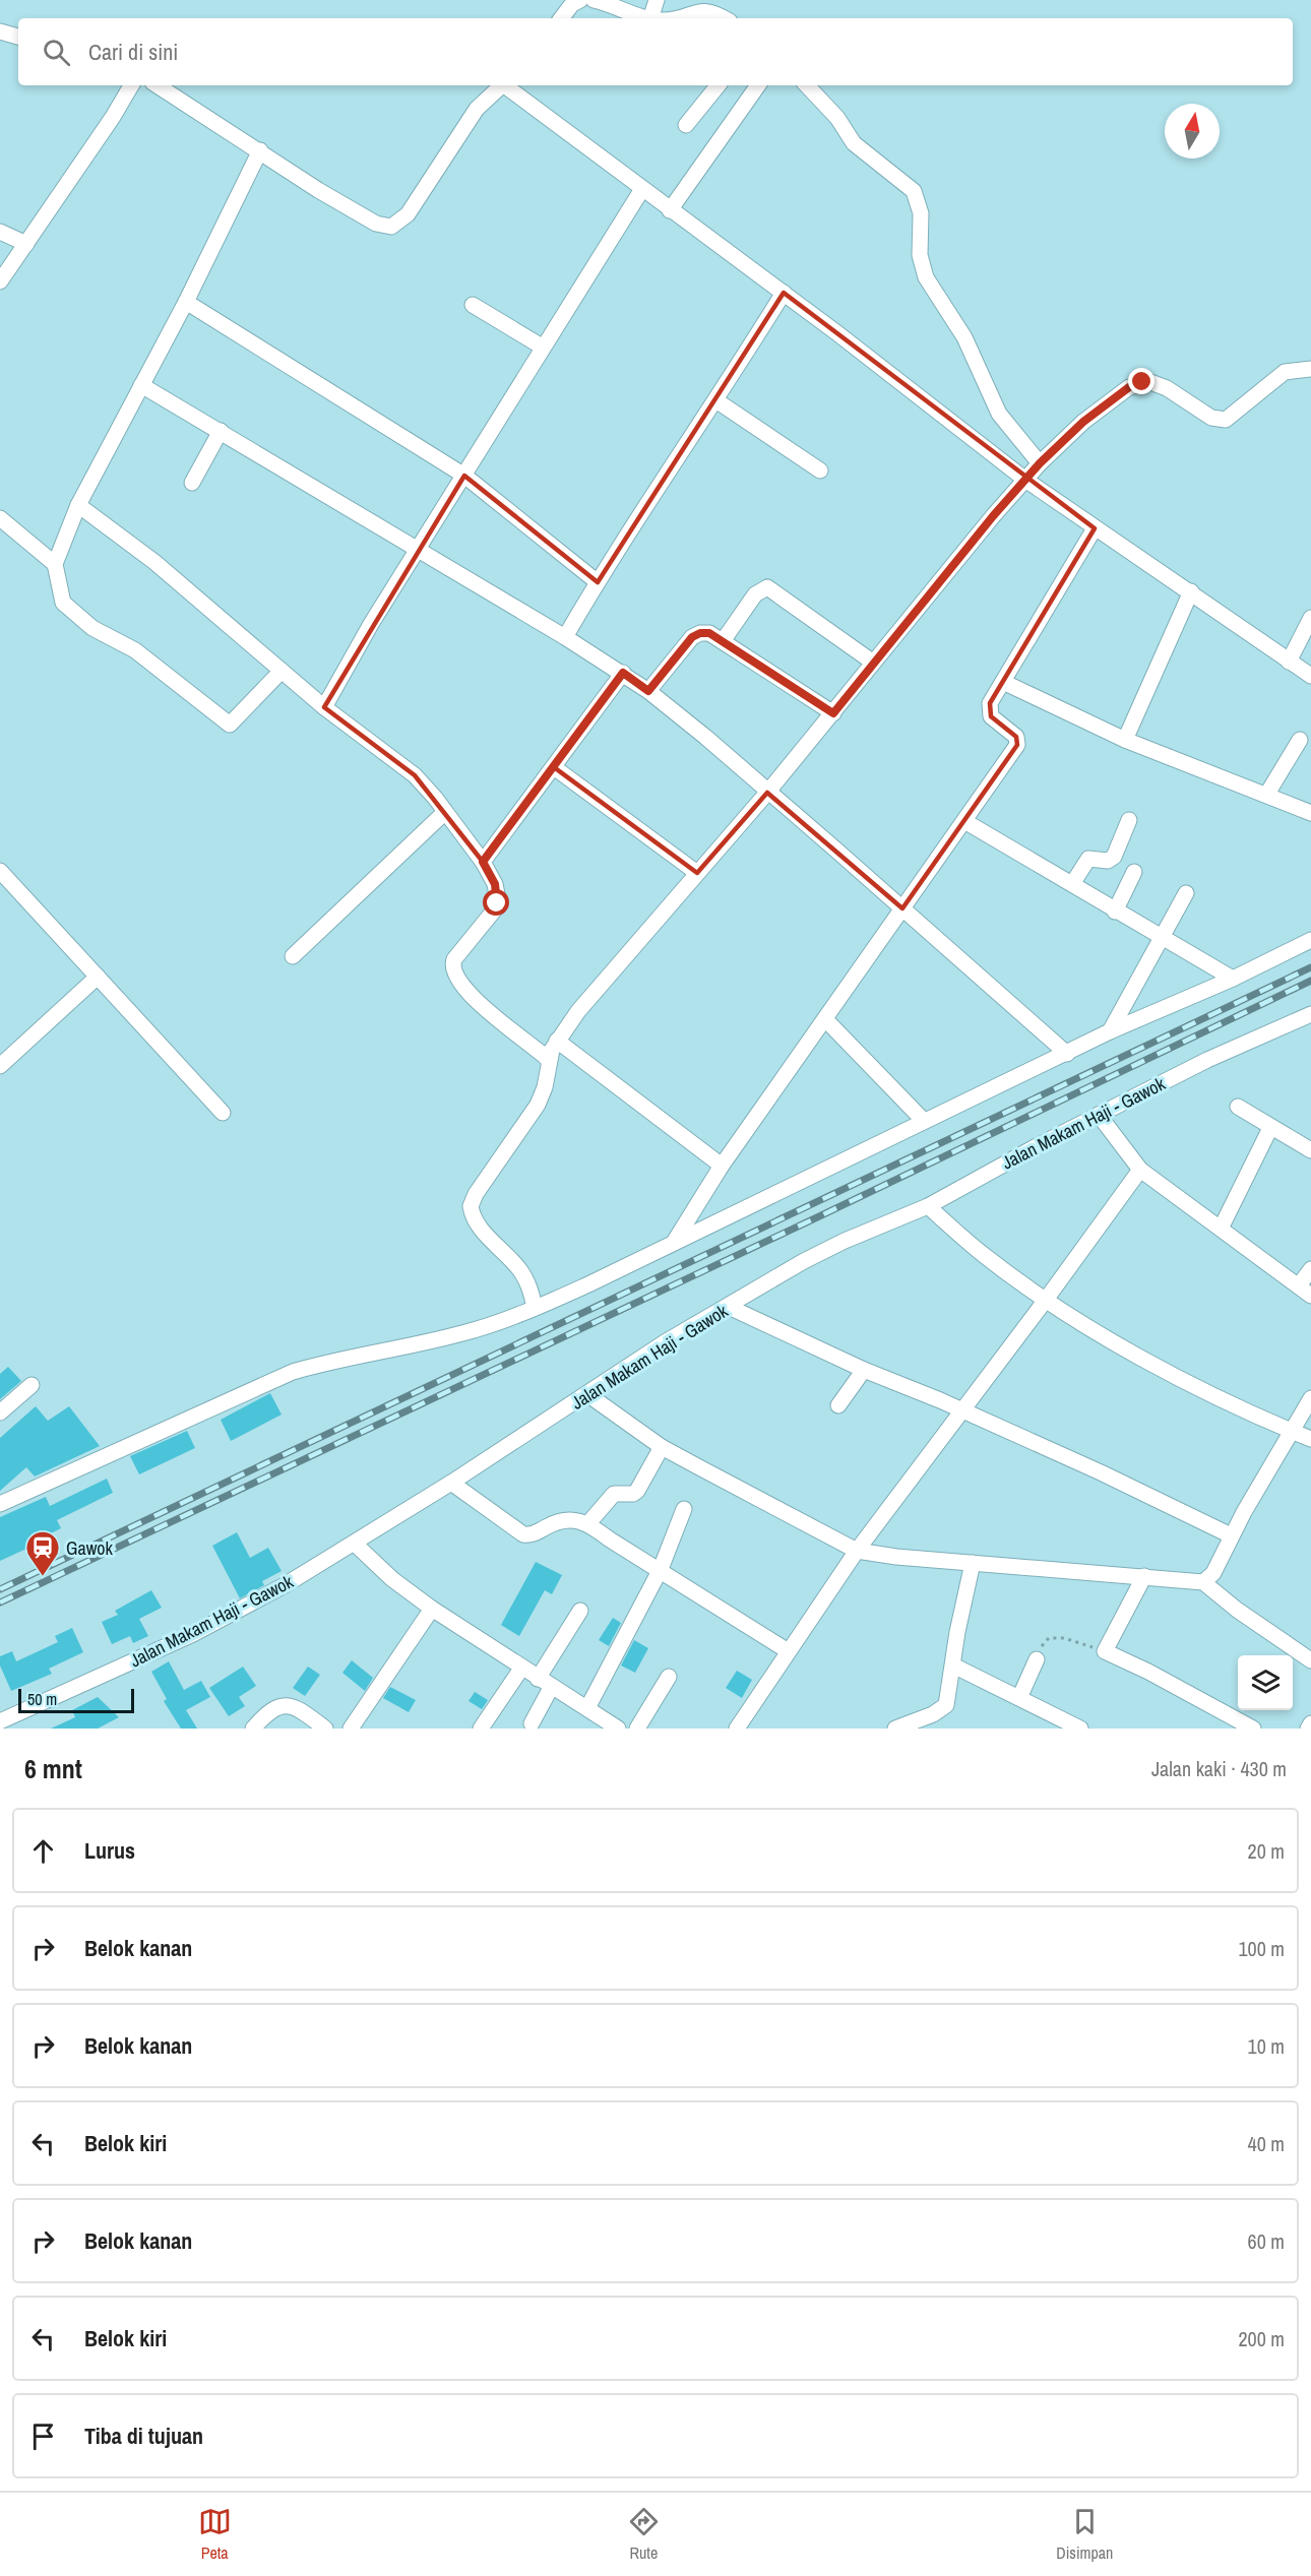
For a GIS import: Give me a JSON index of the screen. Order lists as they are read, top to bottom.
{
  "streets": {
    "street": ["Jalan Makam Haji - Gawok"]
  },
  "places": {
    "station": ["Gawok"]
  },
  "scale_bar": "50 m",
  "north": "top",
  "page": {
    "search": "Cari di sini",
    "scale": "50 m",
    "heading": ["6 mnt", "Jalan kaki · 430 m"],
    "list": [
      ["Lurus", "20 m"],
      ["Belok kanan", "100 m"],
      ["Belok kanan", "10 m"],
      ["Belok kiri", "40 m"],
      ["Belok kanan", "60 m"],
      ["Belok kiri", "200 m"],
      "Tiba di tujuan"
    ],
    "nav": ["Peta", "Rute", "Disimpan"]
  }
}
